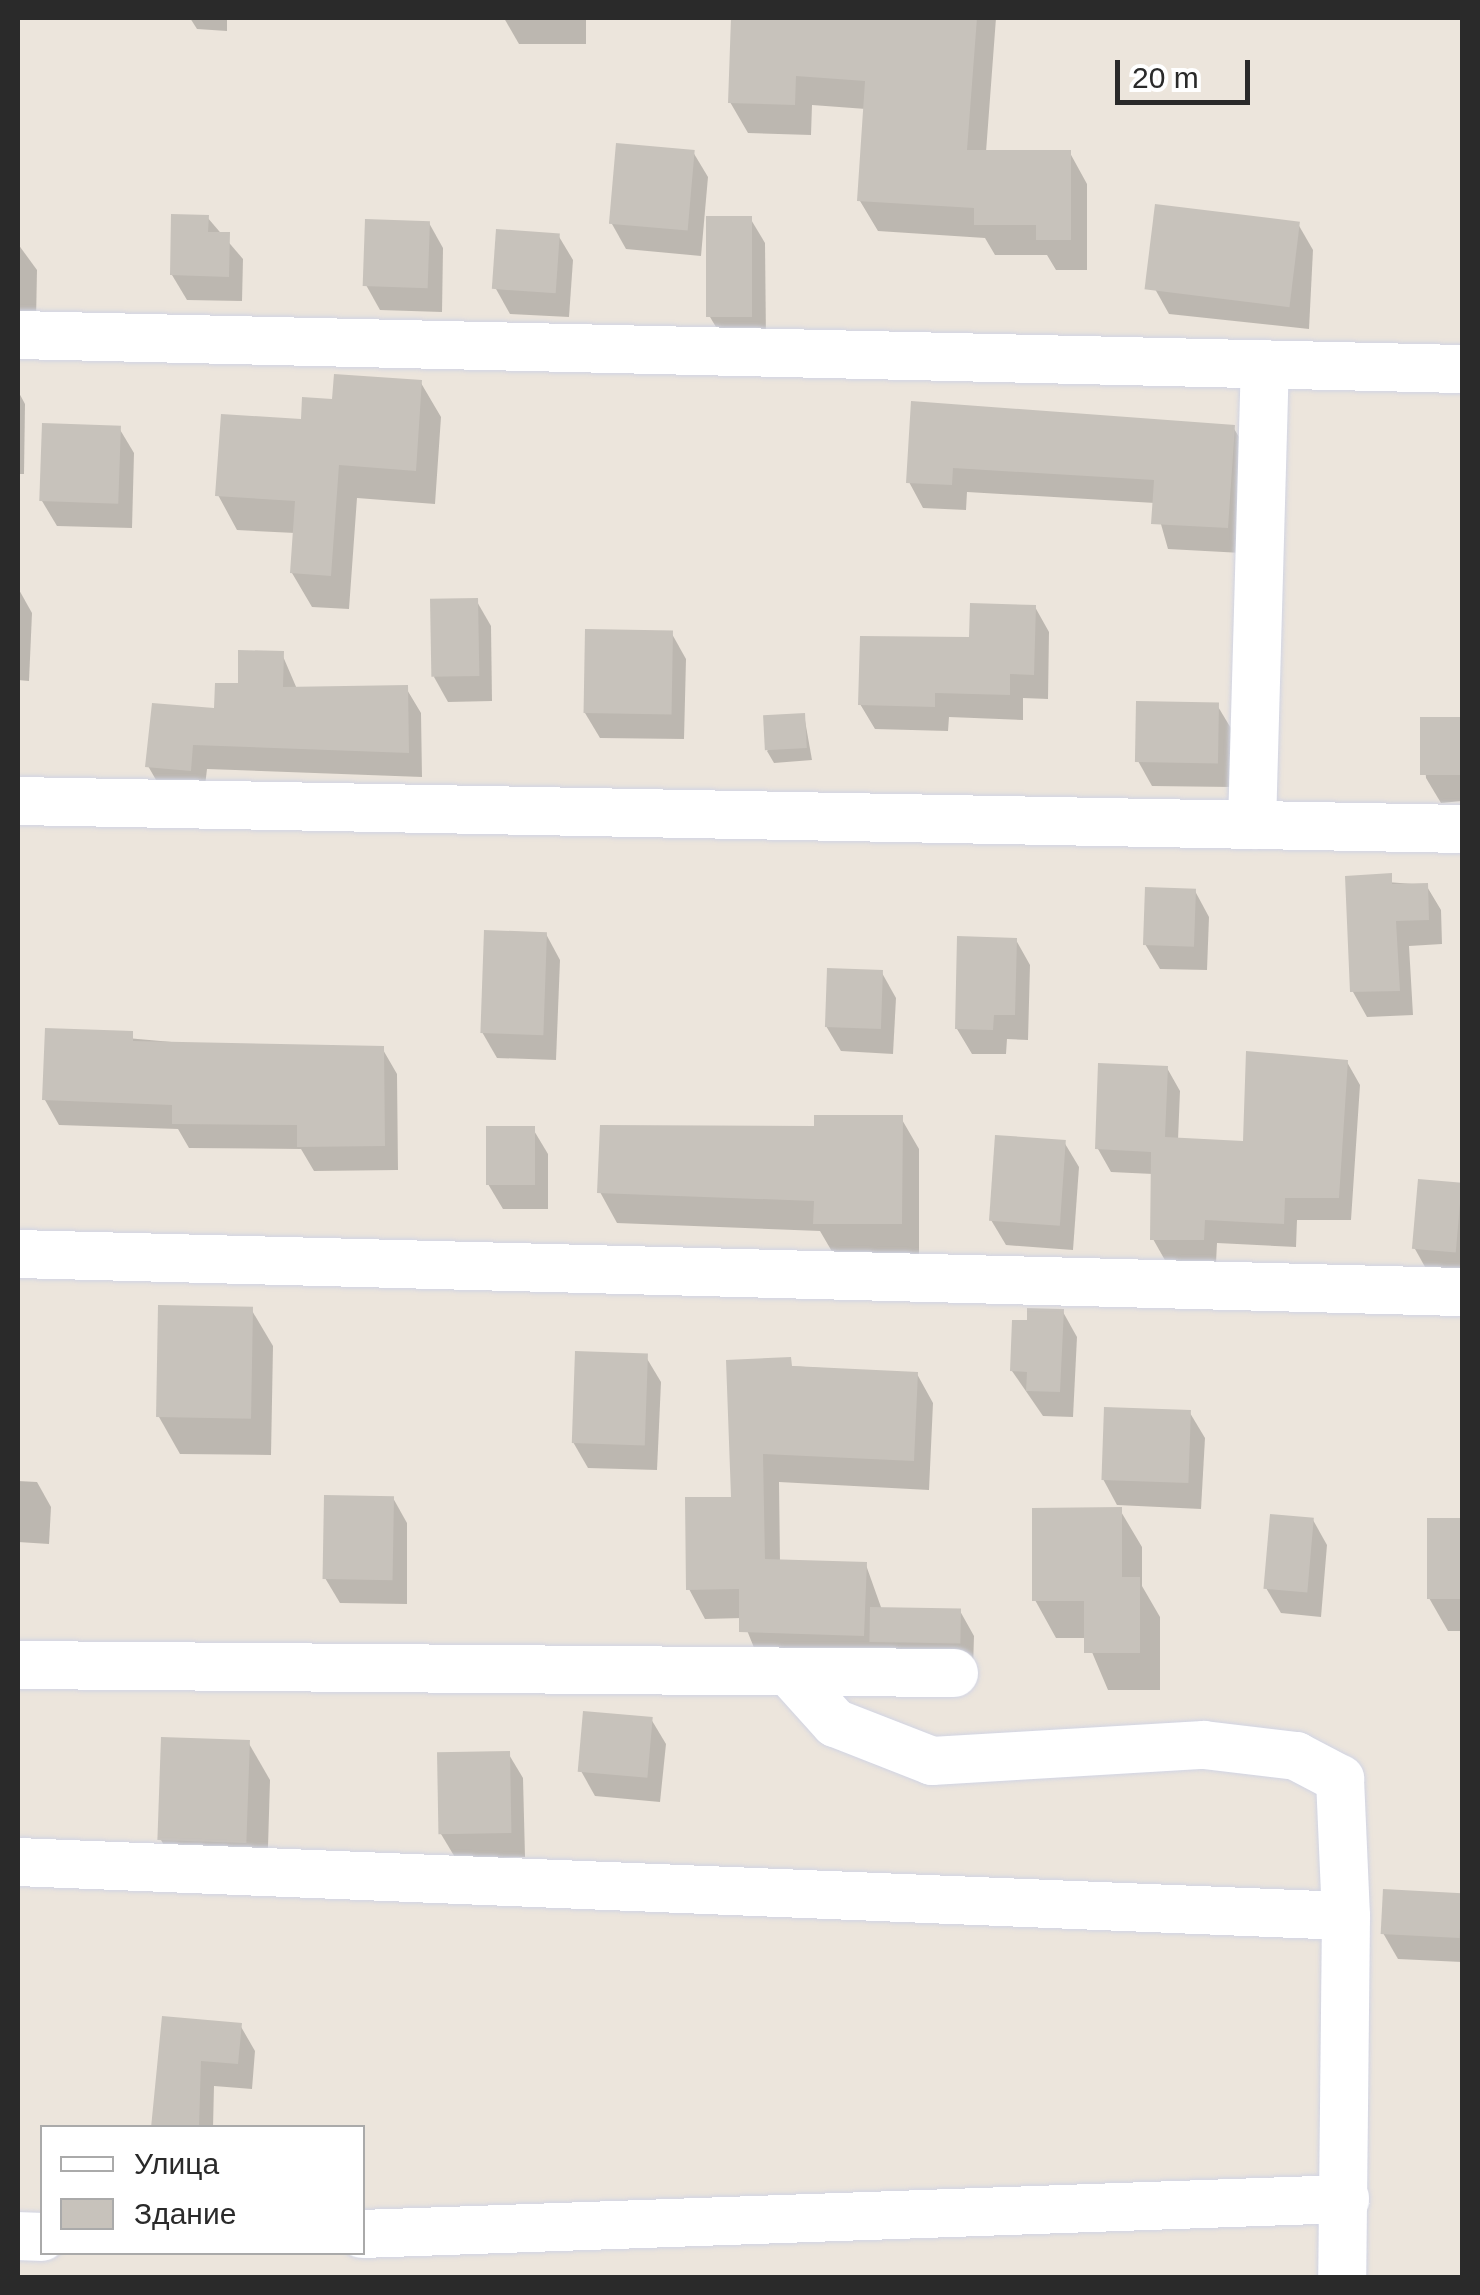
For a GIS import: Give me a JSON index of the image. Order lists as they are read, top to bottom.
{
  "legend": ["Улица", "Здание"],
  "scale_bar": "20 m"
}
